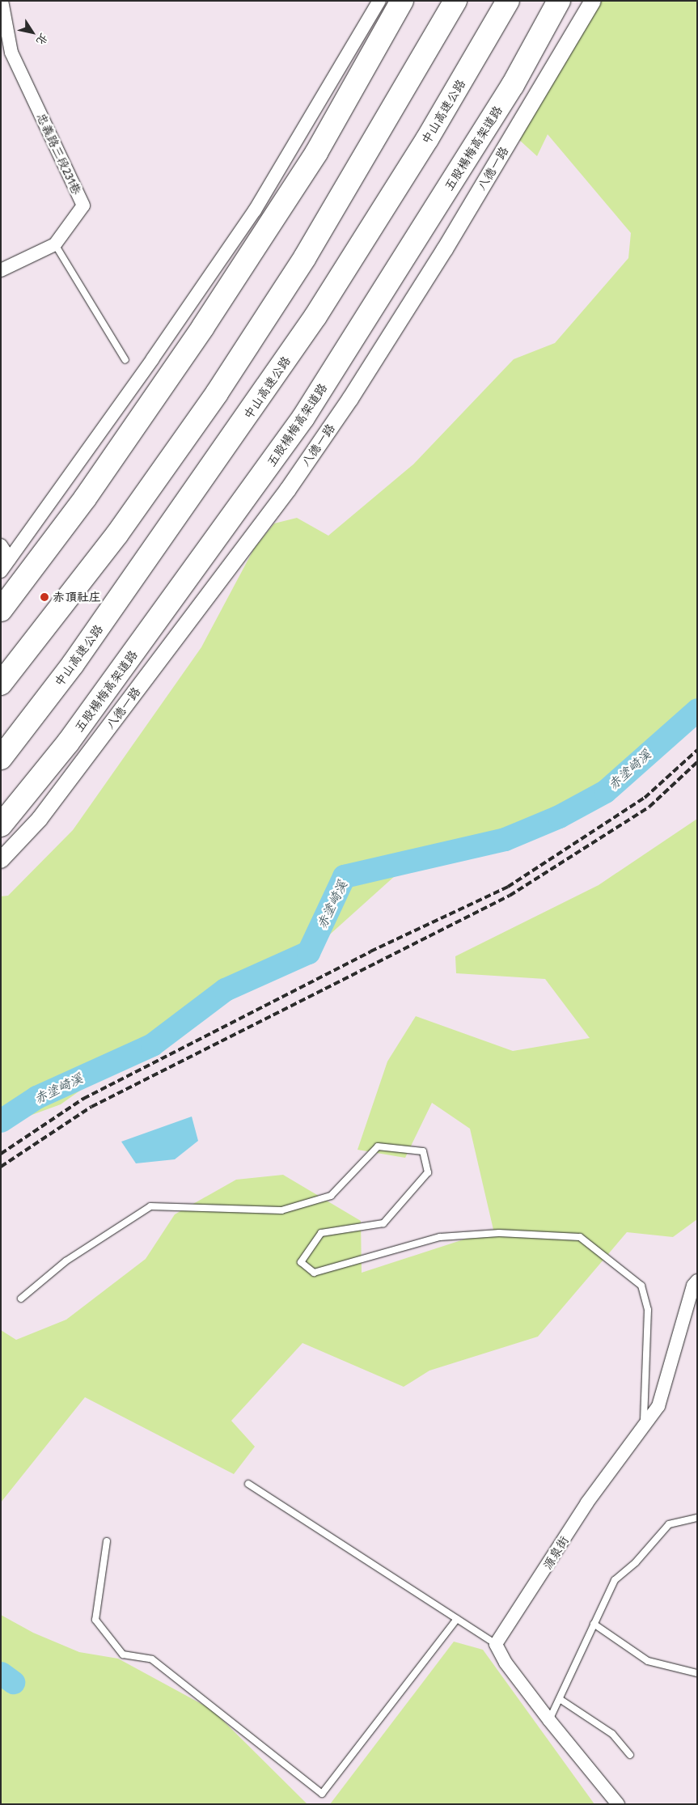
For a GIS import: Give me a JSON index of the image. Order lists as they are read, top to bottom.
{
  "streets": {
    "highway": ["中山高速公路", "五股楊梅高架道路"],
    "street": ["忠義路三段231巷", "八德一路", "源泉街"]
  },
  "water": ["赤塗崎溪"],
  "places": ["赤頂社庄"],
  "north": "bottom right"
}
